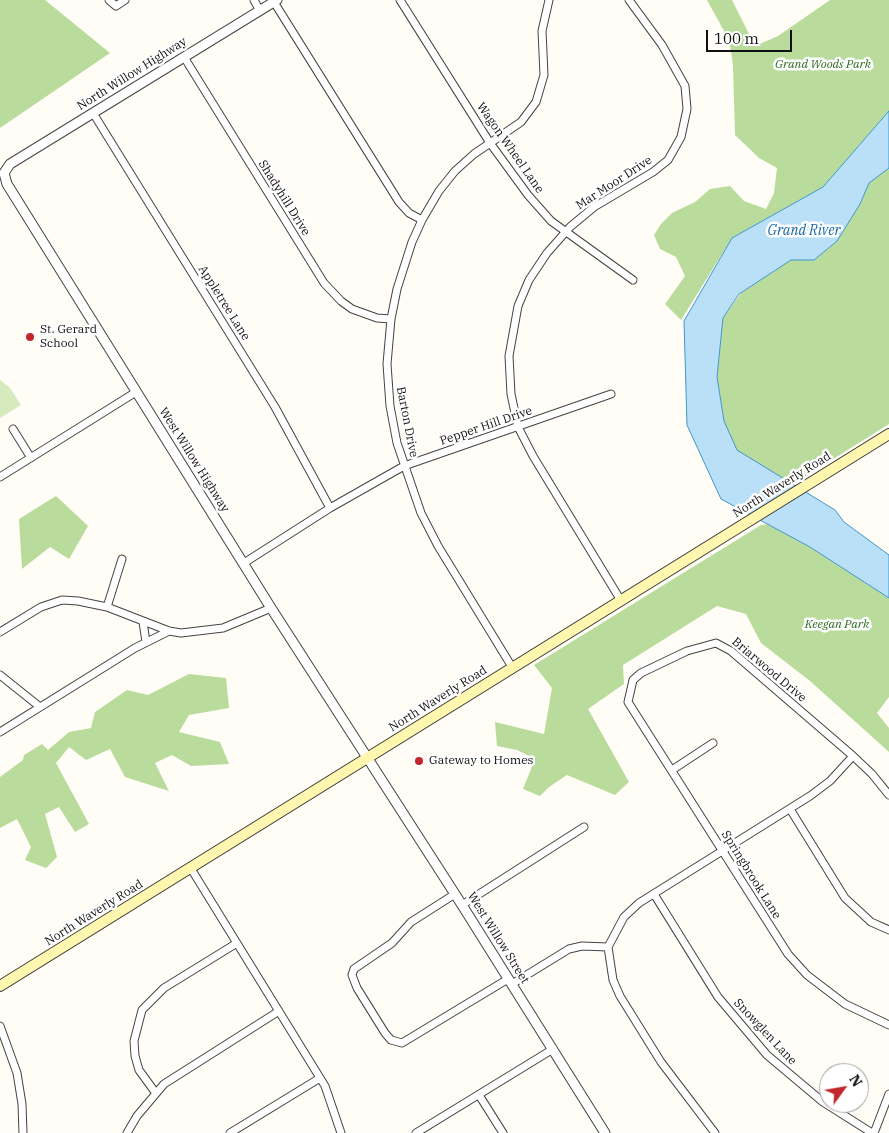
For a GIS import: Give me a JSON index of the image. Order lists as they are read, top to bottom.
{
  "streets": {
    "main road": ["North Waverly Road"],
    "street": [
      "North Willow Highway",
      "Wagon Wheel Lane",
      "Mar Moor Drive",
      "Shadyhill Drive",
      "Appletree Lane",
      "Barton Drive",
      "Pepper Hill Drive",
      "West Willow Highway",
      "Briarwood Drive",
      "Springbrook Lane",
      "West Willow Street",
      "Snowglen Lane"
    ]
  },
  "crossings": [
    ["North Willow Highway", "Shadyhill Drive"],
    ["North Willow Highway", "Appletree Lane"],
    ["North Willow Highway", "West Willow Highway"],
    ["Wagon Wheel Lane", "Mar Moor Drive"],
    ["Wagon Wheel Lane", "Barton Drive"],
    ["Mar Moor Drive", "Pepper Hill Drive"],
    ["Mar Moor Drive", "North Waverly Road"],
    ["Shadyhill Drive", "Barton Drive"],
    ["Appletree Lane", "Pepper Hill Drive"],
    ["Barton Drive", "Pepper Hill Drive"],
    ["Barton Drive", "North Waverly Road"],
    ["Pepper Hill Drive", "West Willow Highway"],
    ["West Willow Highway", "North Waverly Road"],
    ["West Willow Highway", "West Willow Street"],
    ["North Waverly Road", "West Willow Street"],
    ["Briarwood Drive", "Springbrook Lane"]
  ],
  "water": ["Grand River"],
  "parks": ["Grand Woods Park", "Keegan Park"],
  "places": ["St. Gerard School", "Gateway to Homes"],
  "scale_bar": "100 m",
  "north": "top right"
}
